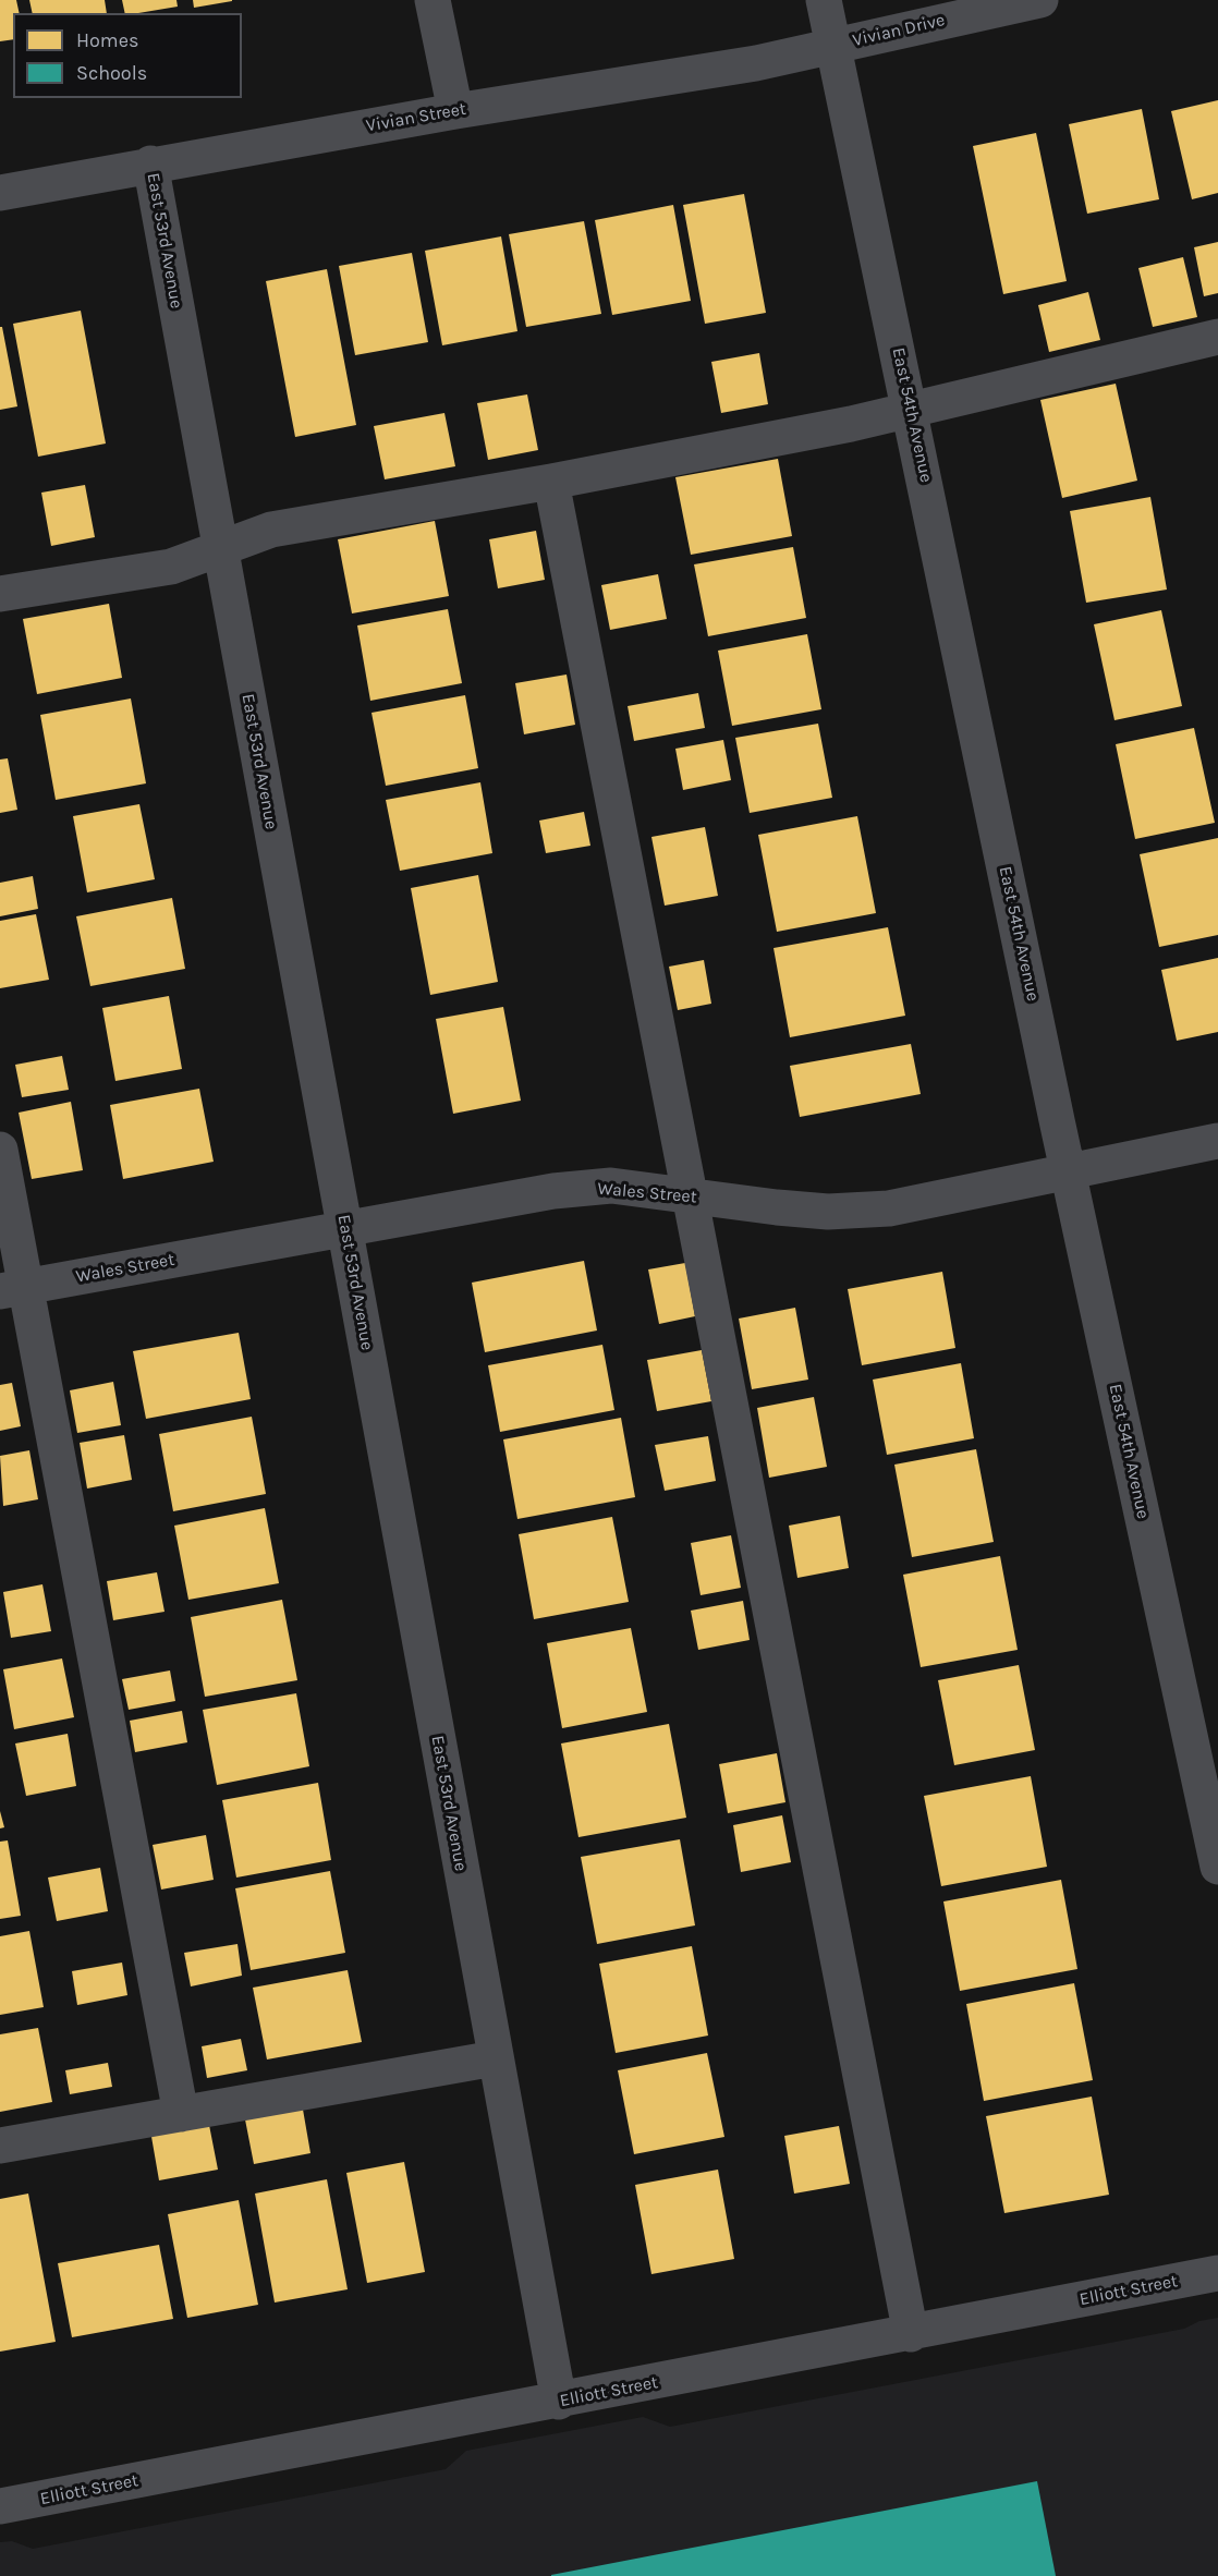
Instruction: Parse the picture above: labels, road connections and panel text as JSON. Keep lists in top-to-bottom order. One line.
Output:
{"streets":{"street":["Vivian Drive","Vivian Street","East 53rd Avenue","East 54th Avenue","Wales Street","Elliott Street"]},"crossings":[["Vivian Drive","Vivian Street"],["Vivian Drive","East 54th Avenue"],["Vivian Street","East 53rd Avenue"],["Vivian Street","East 54th Avenue"],["East 53rd Avenue","Wales Street"],["East 53rd Avenue","Elliott Street"],["East 54th Avenue","Wales Street"]],"legend":["Homes","Schools"]}
